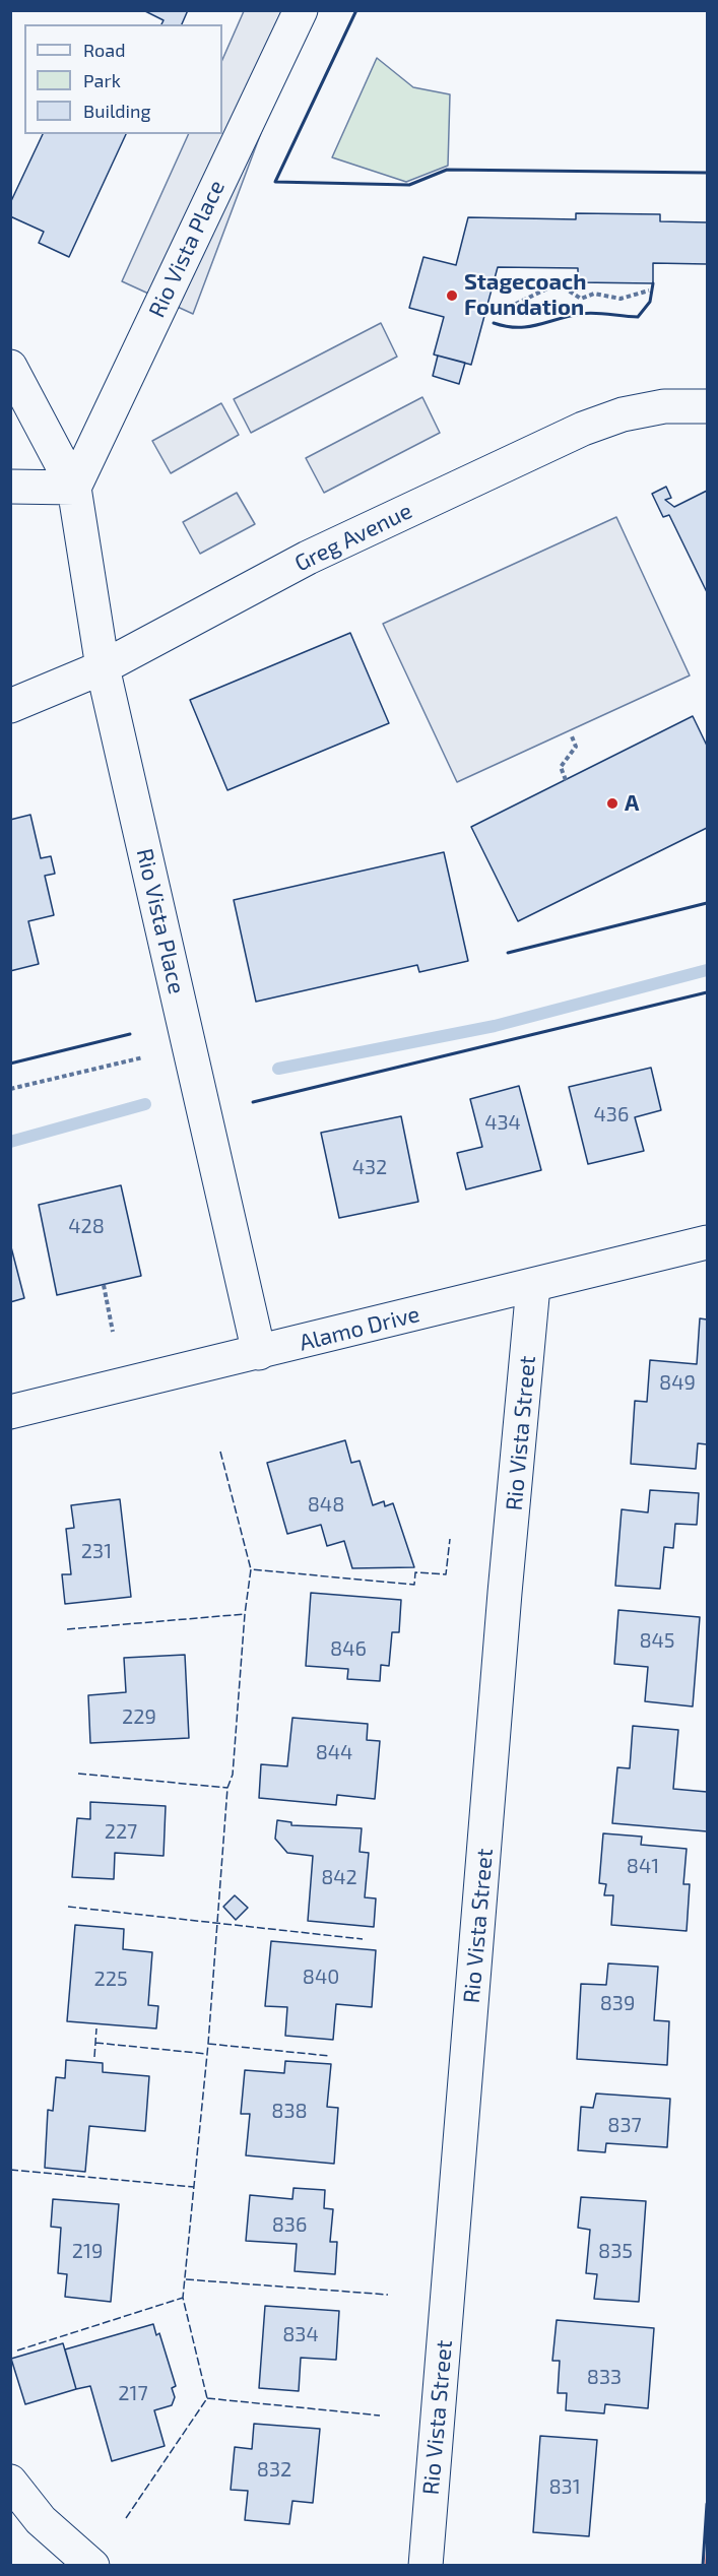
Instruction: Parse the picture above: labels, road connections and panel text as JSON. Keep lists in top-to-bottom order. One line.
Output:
{"streets":{"street":["Rio Vista Place","Greg Avenue","Alamo Drive","Rio Vista Street"]},"crossings":[["Rio Vista Place","Greg Avenue"],["Rio Vista Place","Alamo Drive"],["Alamo Drive","Rio Vista Street"]],"places":["Stagecoach Foundation","A"],"house_numbers":["436","434","432","428","849","848","231","845","846","229","844","227","841","842","840","225","839","838","837","836","219","835","834","833","217","832","831"],"legend":["Road","Park","Building"]}
